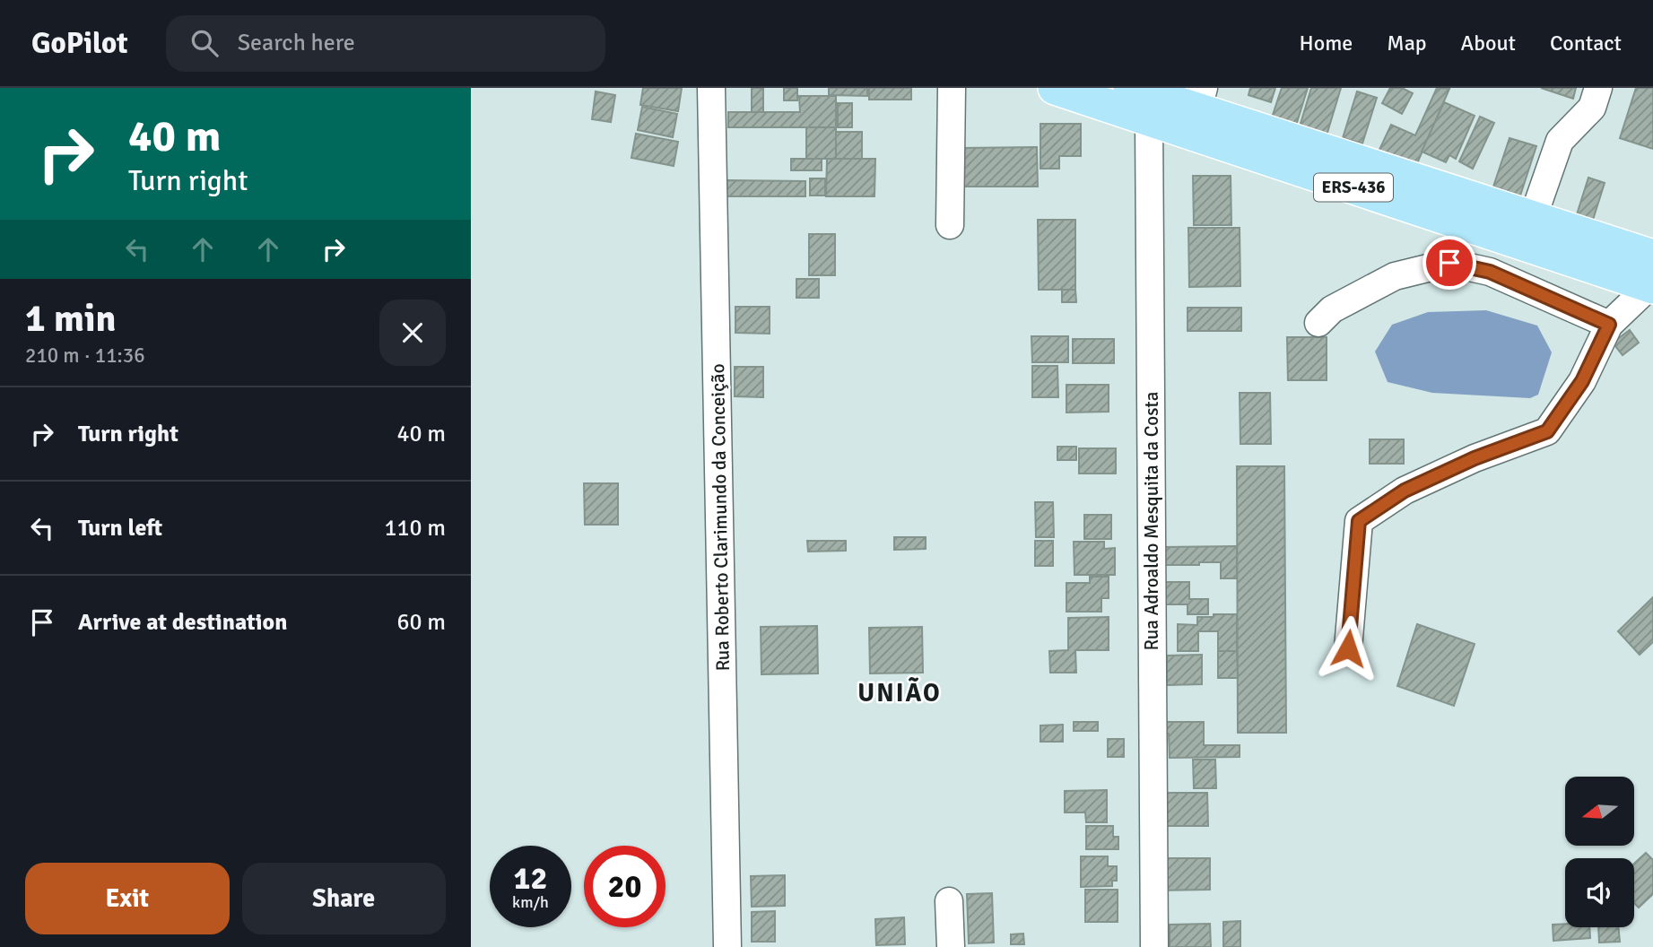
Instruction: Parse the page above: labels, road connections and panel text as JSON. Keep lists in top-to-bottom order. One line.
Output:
{"streets":{"main road":["ERS-436"],"street":["Rua Roberto Clarimundo da Conceição","Rua Adroaldo Mesquita da Costa"]},"crossings":[["ERS-436","Rua Adroaldo Mesquita da Costa"]],"districts":["UNIÃO"],"north":"left","page":{"header":"GoPilot","search":"Search here","nav":["Home","Map","About","Contact"],"turn":["40 m","Turn right"],"heading":["1 min","210 m · 11:36"],"list":[{"name":"Turn right","value":"40 m"},{"name":"Turn left","value":"110 m"},{"name":"Arrive at destination","value":"60 m"}],"speed":"12 km/h","limit":"20","buttons":["Exit","Share"]}}
